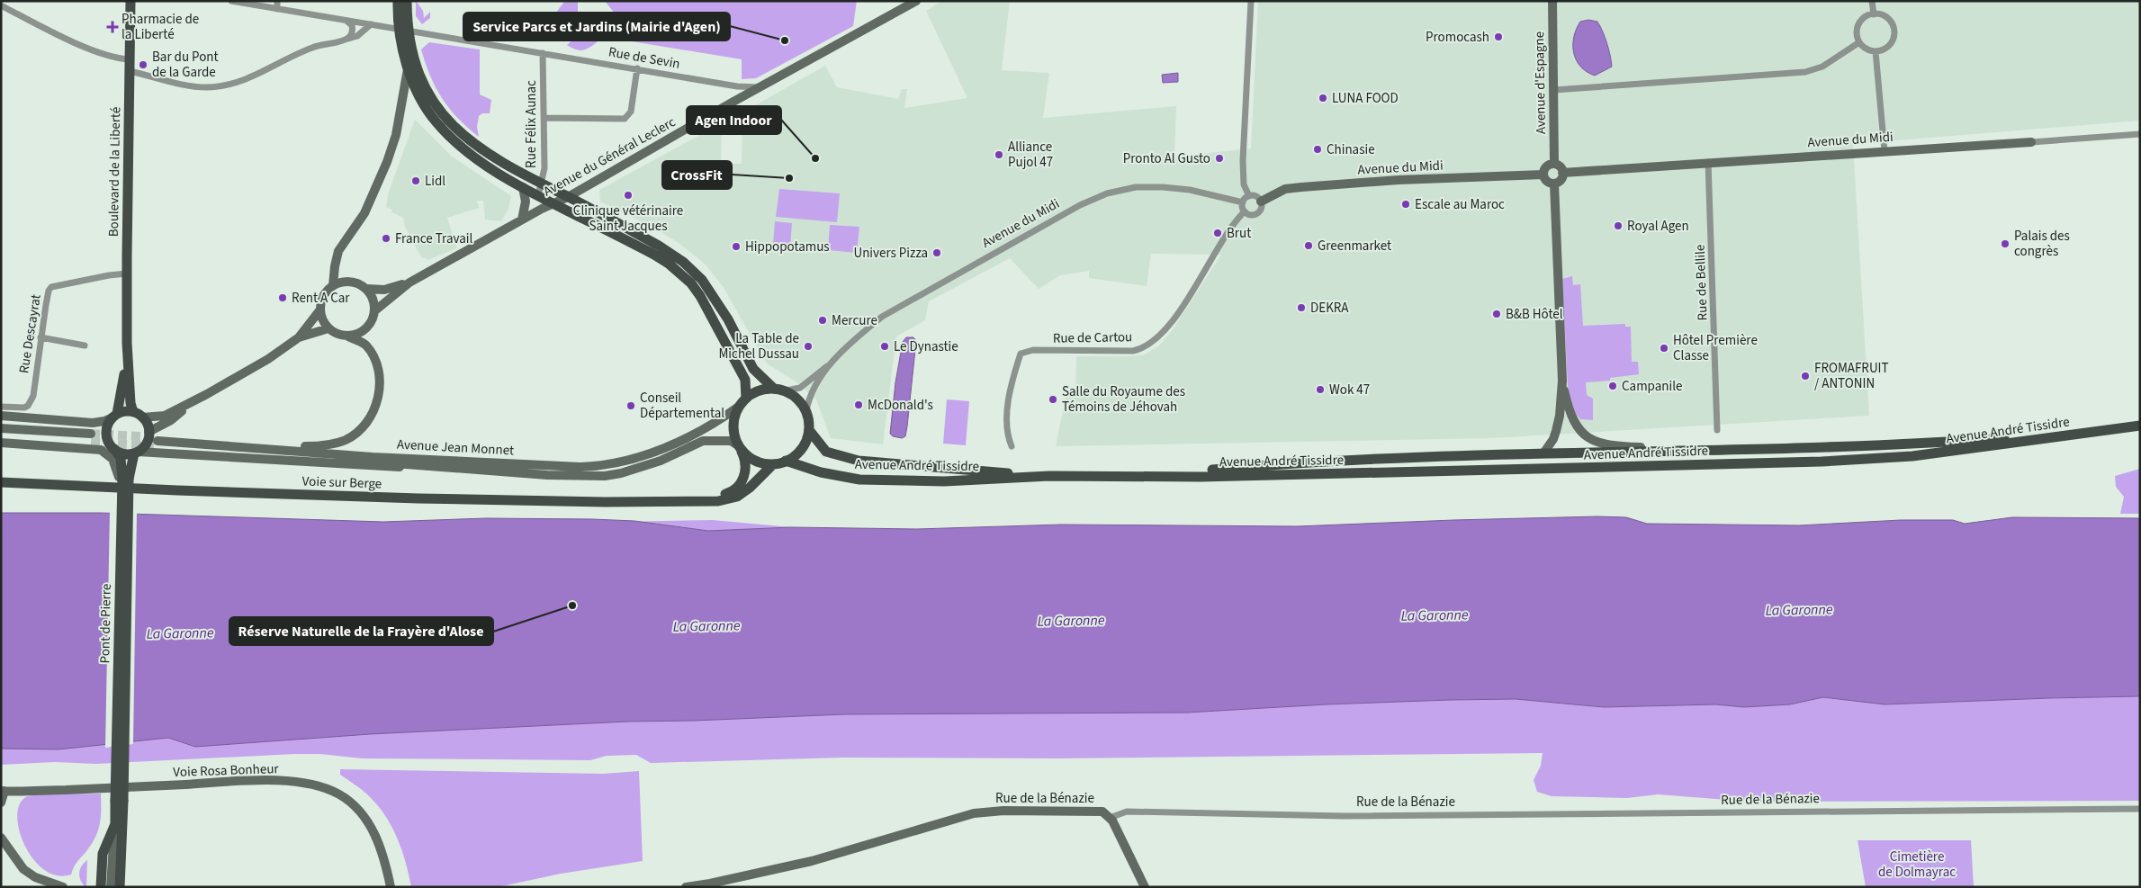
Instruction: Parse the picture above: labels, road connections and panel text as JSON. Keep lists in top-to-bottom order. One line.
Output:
{"streets":{"main road":["Boulevard de la Liberté","Avenue André Tissidre","Voie sur Berge","Pont de Pierre"],"street":["Rue de Sevin","Avenue d'Espagne","Rue Félix Aunac","Avenue du Midi","Avenue du Général Leclerc","Rue de Bellile","Rue Descayrat","Rue de Cartou","Avenue Jean Monnet","Voie Rosa Bonheur","Rue de la Bénazie"]},"crossings":[["Rue de Sevin","Rue Félix Aunac"],["Rue de Sevin","Avenue du Général Leclerc"],["Avenue d'Espagne","Avenue du Midi"],["Avenue du Midi","Rue de Bellile"],["Avenue du Midi","Rue de Cartou"],["Avenue du Midi","Avenue André Tissidre"],["Avenue du Midi","Avenue Jean Monnet"],["Boulevard de la Liberté","Rue Descayrat"],["Boulevard de la Liberté","Avenue Jean Monnet"],["Boulevard de la Liberté","Pont de Pierre"],["Avenue André Tissidre","Avenue Jean Monnet"],["Avenue Jean Monnet","Pont de Pierre"]],"water":["La Garonne"],"parks":["Cimetière de Dolmayrac"],"places":{"health":["Pharmacie de la Liberté"],"other":["Promocash","Service Parcs et Jardins (Mairie d'Agen)","Bar du Pont de la Garde","LUNA FOOD","Chinasie","Alliance Pujol 47","Agen Indoor","Pronto Al Gusto","CrossFit","Lidl","Clinique vétérinaire Saint Jacques","Escale au Maroc","Royal Agen","Brut","France Travail","Palais des congrès","Greenmarket","Hippopotamus","Univers Pizza","Rent A Car","DEKRA","B&B Hôtel","Mercure","La Table de Michel Dussau","Le Dynastie","Hôtel Première Classe","FROMAFRUIT / ANTONIN","Campanile","Wok 47","Salle du Royaume des Témoins de Jéhovah","McDonald's","Conseil Départemental","Réserve Naturelle de la Frayère d'Alose"]}}
